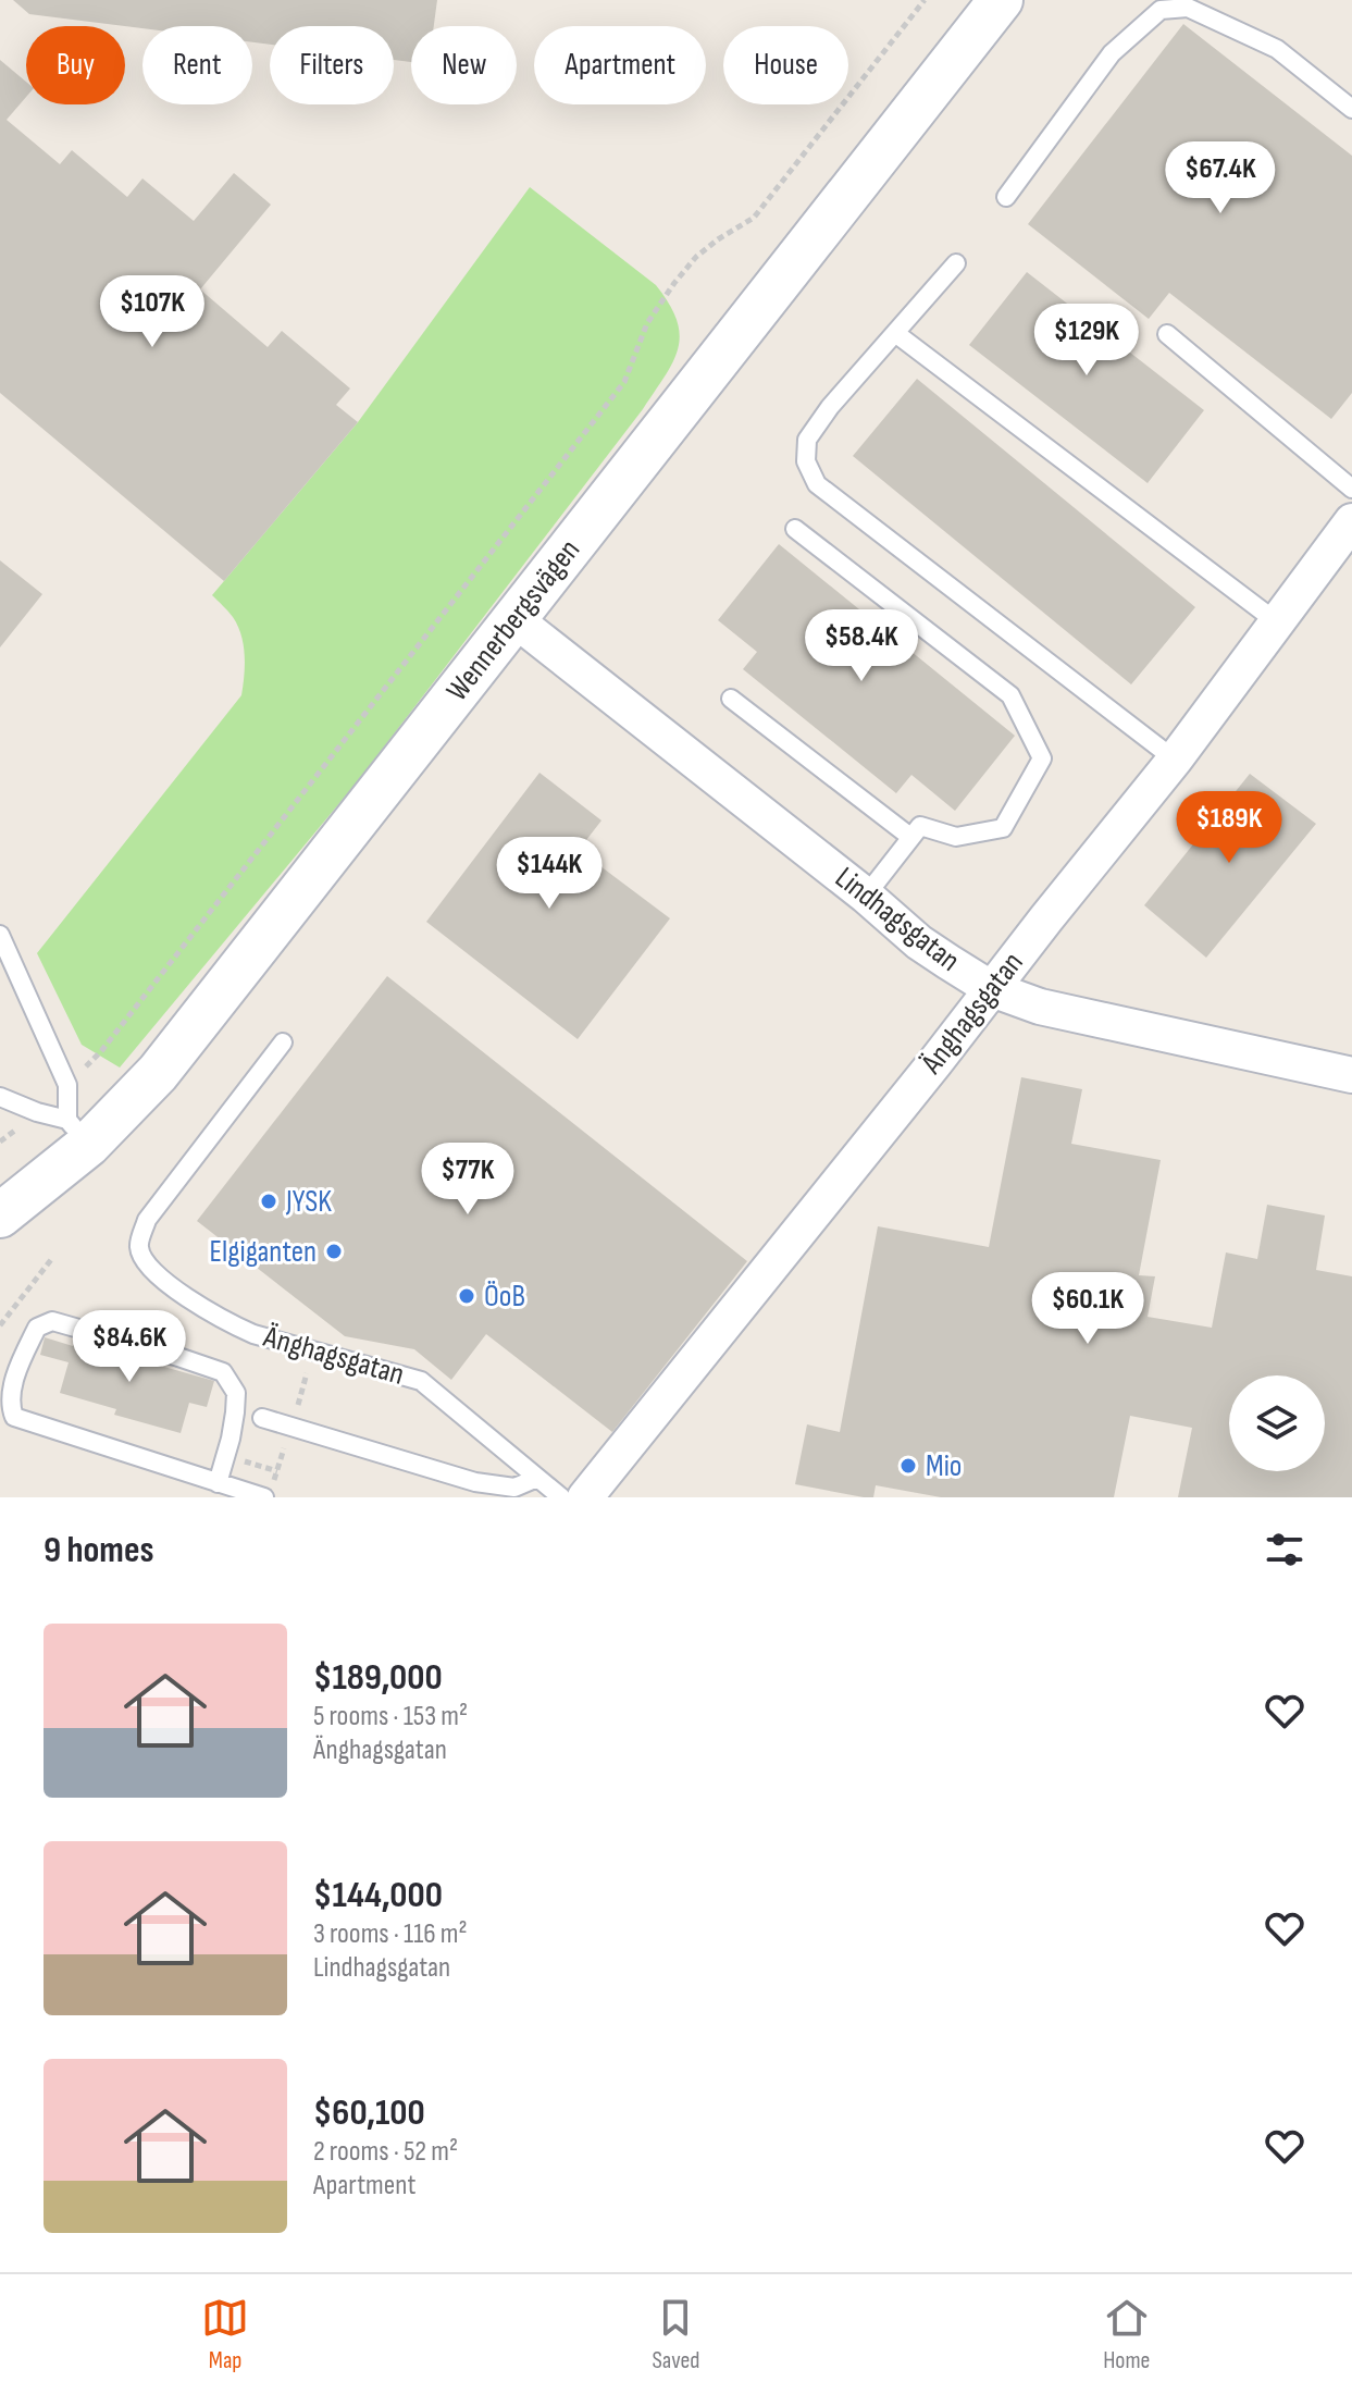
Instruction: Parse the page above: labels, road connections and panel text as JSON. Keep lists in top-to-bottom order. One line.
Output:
{"streets":{"street":["Wennerbergsvägen","Lindhagsgatan","Änghagsgatan"]},"crossings":[["Wennerbergsvägen","Lindhagsgatan"],["Lindhagsgatan","Änghagsgatan"]],"places":["JYSK","Elgiganten","ÖoB","Mio"],"page":{"chip":["Buy","Rent","Filters","New","Apartment","House"],"price":["$67.4K","$107K","$129K","$58.4K","$189K","$144K","$77K","$60.1K","$84.6K"],"heading":"9 homes","list":[{"name":"$189,000","note":"5 rooms · 153 m² · Änghagsgatan"},{"name":"$144,000","note":"3 rooms · 116 m² · Lindhagsgatan"},{"name":"$60,100","note":"2 rooms · 52 m² · Apartment"}],"tabs":["Map","Saved","Home"]}}
